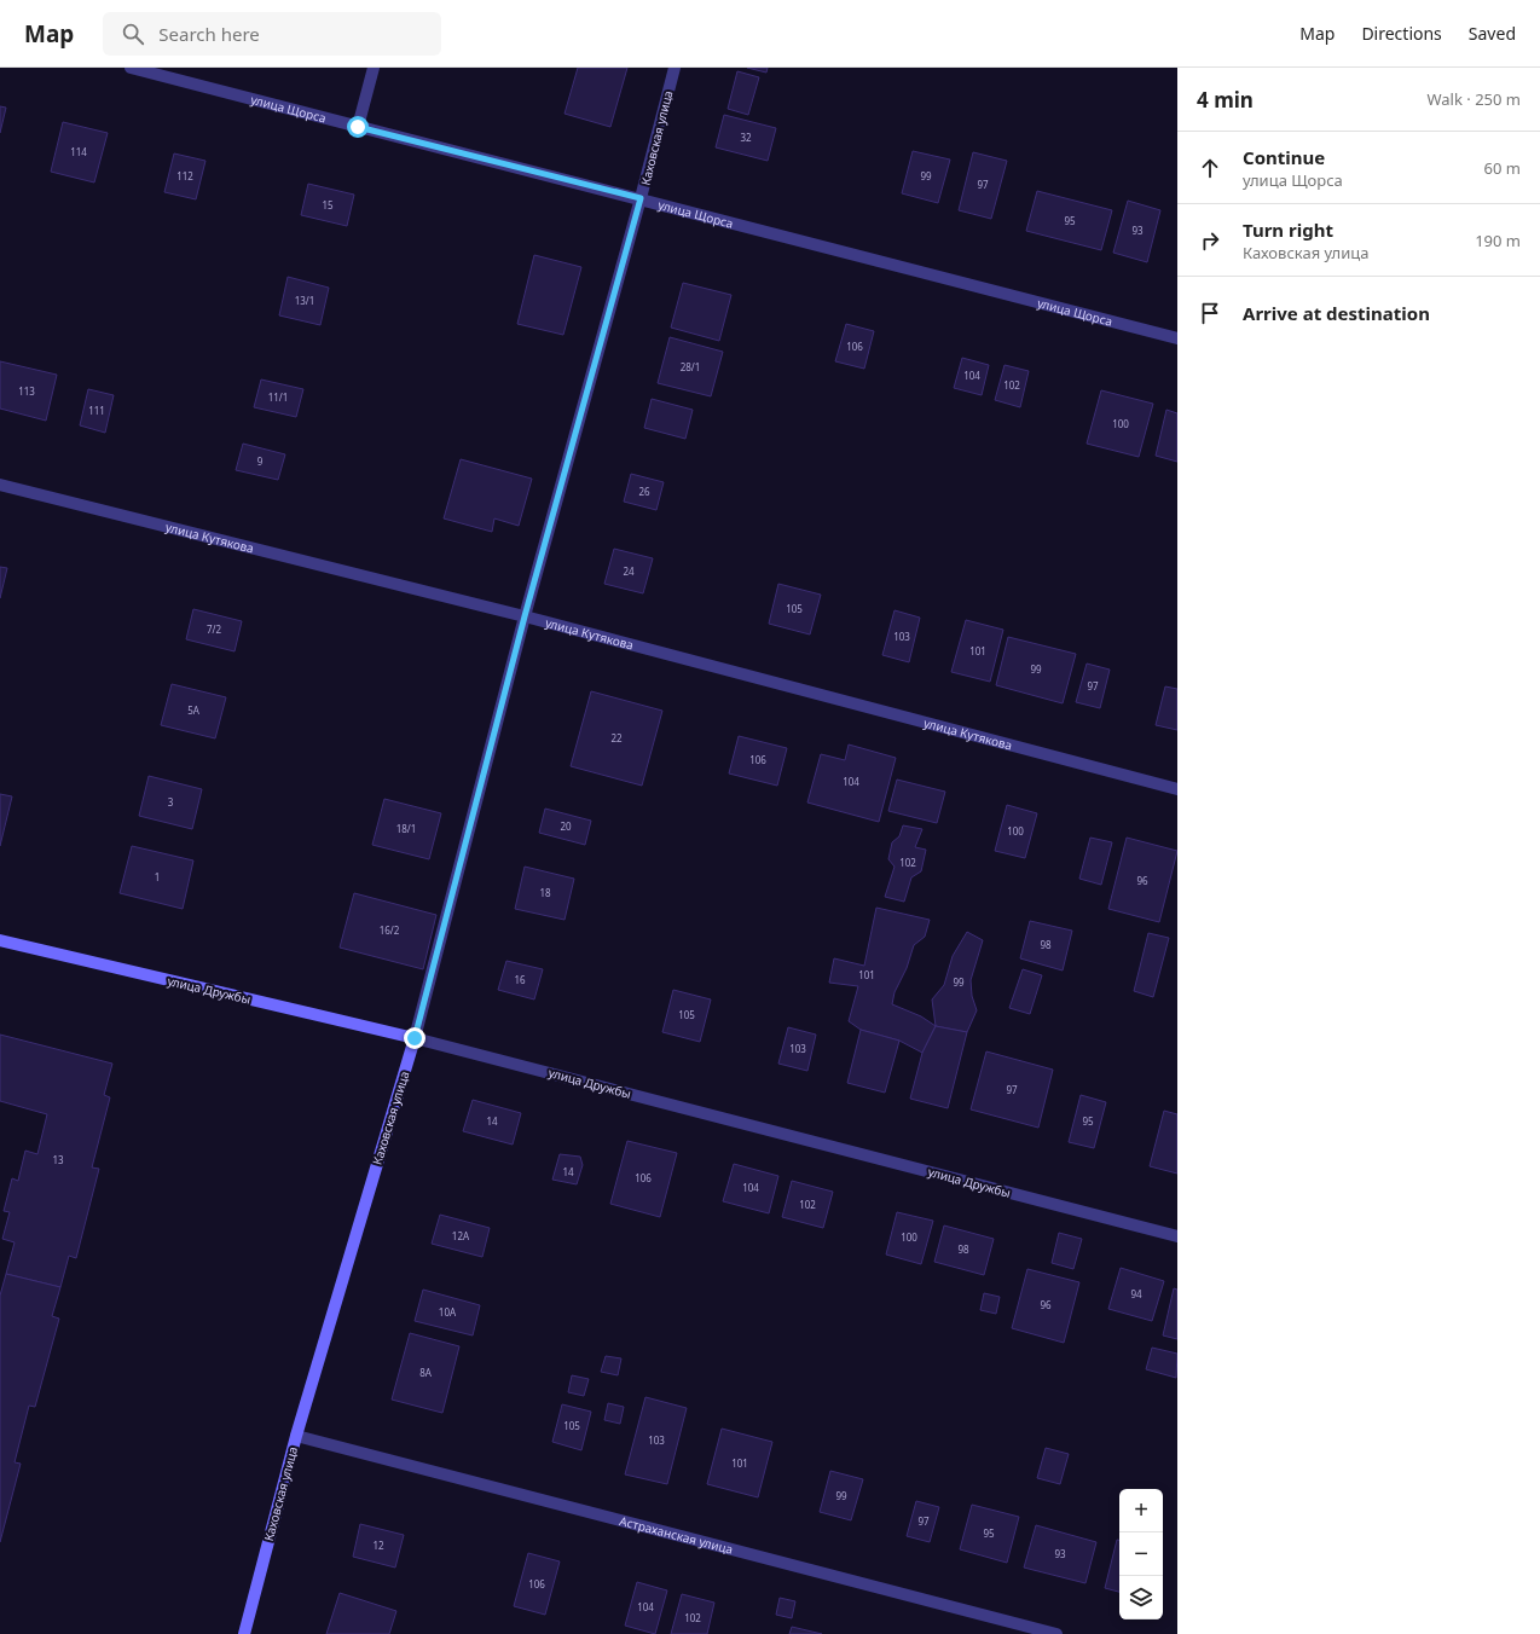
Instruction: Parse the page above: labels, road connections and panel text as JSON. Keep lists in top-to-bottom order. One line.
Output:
{"streets":{"street":["улица Щорса","Каховская улица","улица Кутякова","улица Дружбы","Астраханская улица"]},"crossings":[["улица Щорса","Каховская улица"],["Каховская улица","улица Кутякова"],["Каховская улица","улица Дружбы"],["Каховская улица","Астраханская улица"]],"house_numbers":["32","114","112","99","97","15","95","93","13/1","106","28/1","104","102","113","11/1","111","100","9","26","24","105","7/2","103","101","99","97","5А","22","106","104","3","20","18/1","100","102","1","96","18","16/2","98","101","16","99","105","103","97","14","95","13","14","106","104","102","12А","100","98","94","96","10А","8А","105","103","101","99","97","95","12","93","106","104","102"],"page":{"header":"Map","search":"Search here","nav":["Map","Directions","Saved"],"heading":["4 min","Walk · 250 m"],"list":[["Continue","улица Щорса","60 m"],["Turn right","Каховская улица","190 m"],"Arrive at destination"],"map_buttons":["+","−"]}}
